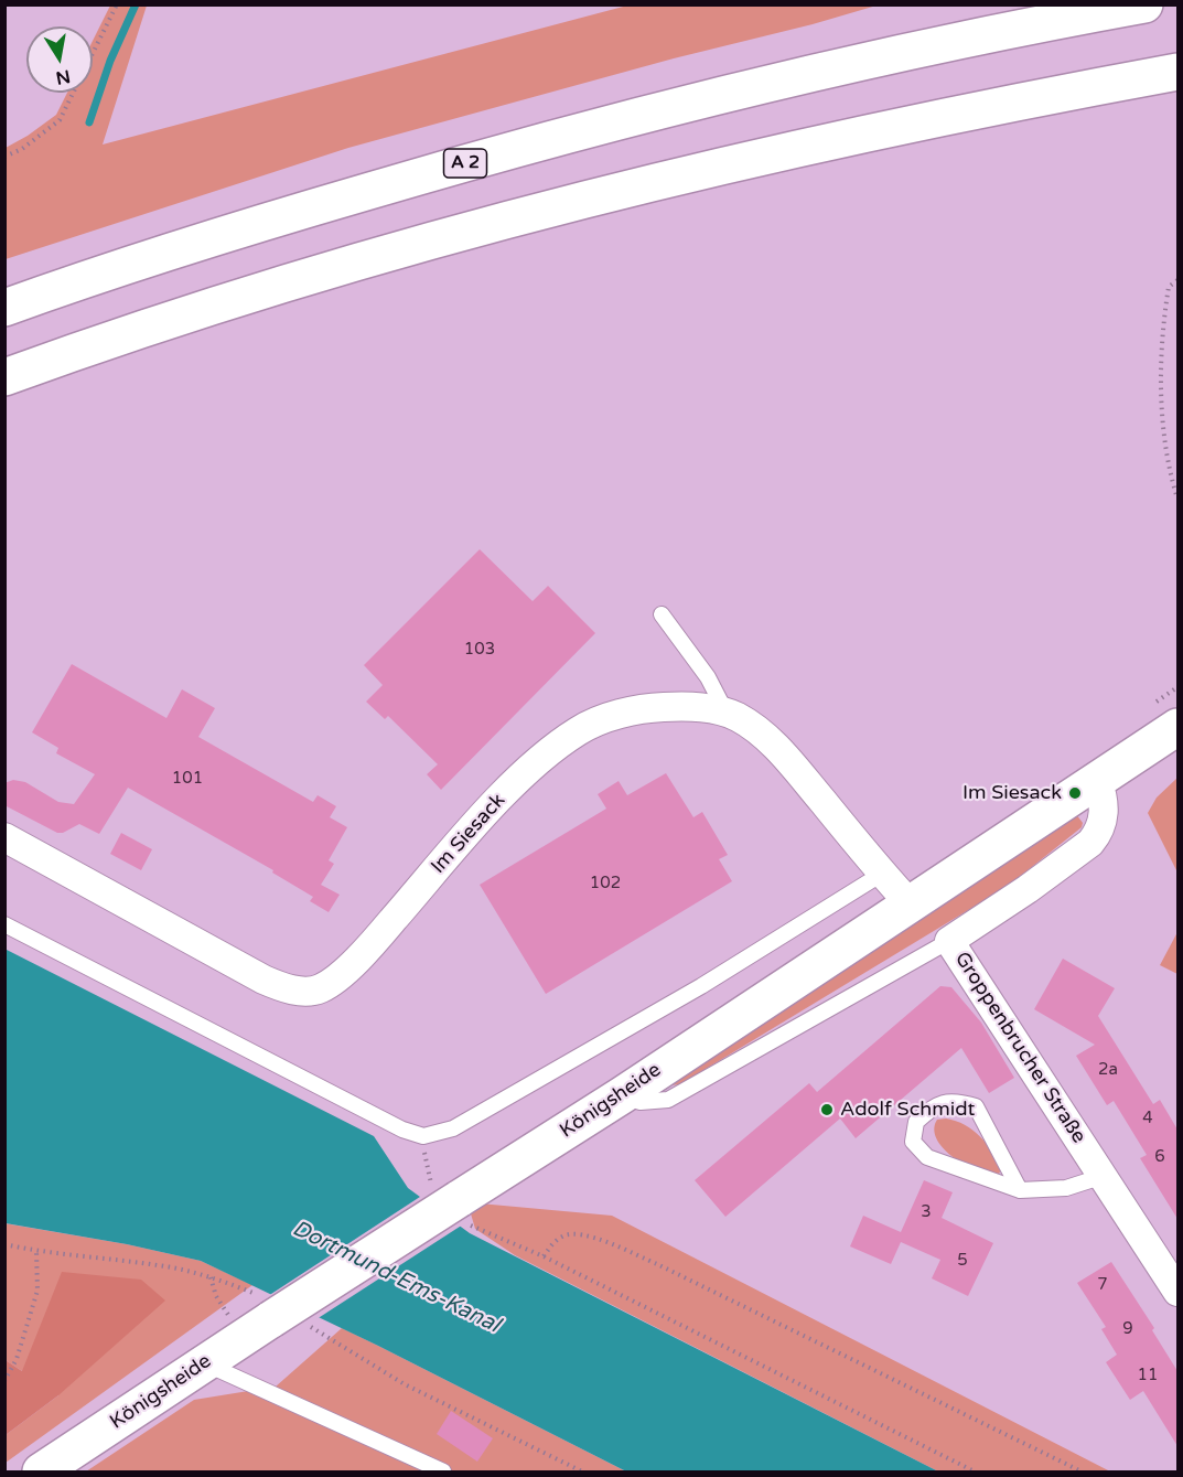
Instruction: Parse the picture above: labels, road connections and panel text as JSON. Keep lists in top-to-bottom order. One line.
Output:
{"streets":{"main road":["A 2","Königsheide"],"street":["Im Siesack","Groppenbrucher Straße"]},"crossings":[["Im Siesack","Königsheide"],["Groppenbrucher Straße","Königsheide"]],"water":["Dortmund-Ems-Kanal"],"places":["Im Siesack","Adolf Schmidt"],"house_numbers":["103","101","102","2a","4","6","3","5","7","9","11"],"north":"bottom"}
